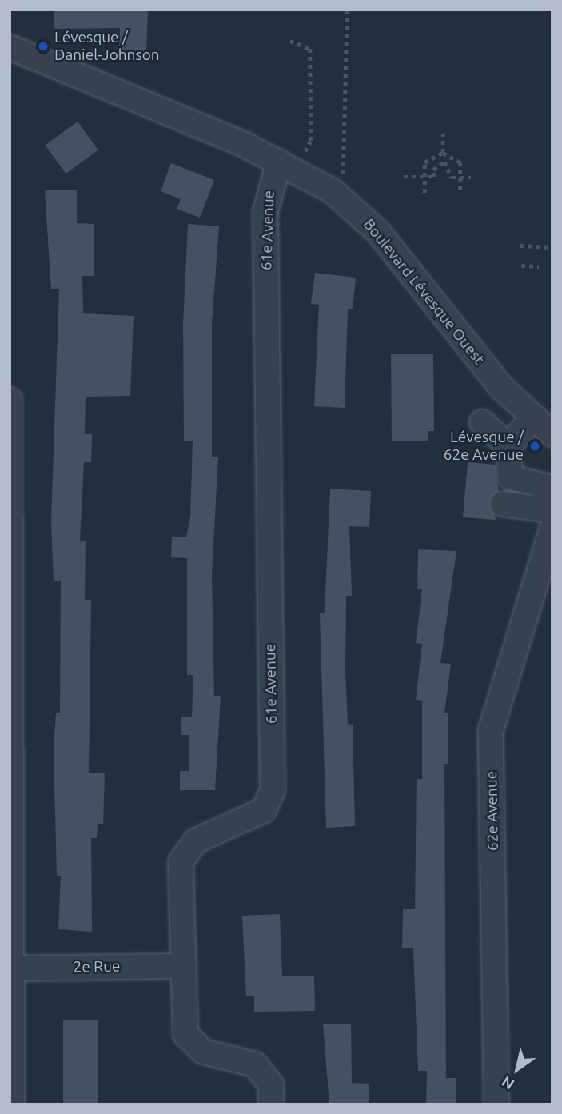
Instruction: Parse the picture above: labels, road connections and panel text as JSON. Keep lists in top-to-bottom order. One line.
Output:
{"streets":{"street":["61e Avenue","Boulevard Lévesque Ouest","62e Avenue","2e Rue"]},"crossings":[["61e Avenue","Boulevard Lévesque Ouest"],["61e Avenue","2e Rue"]],"places":["Lévesque / Daniel-Johnson","Lévesque / 62e Avenue"],"north":"bottom left"}
